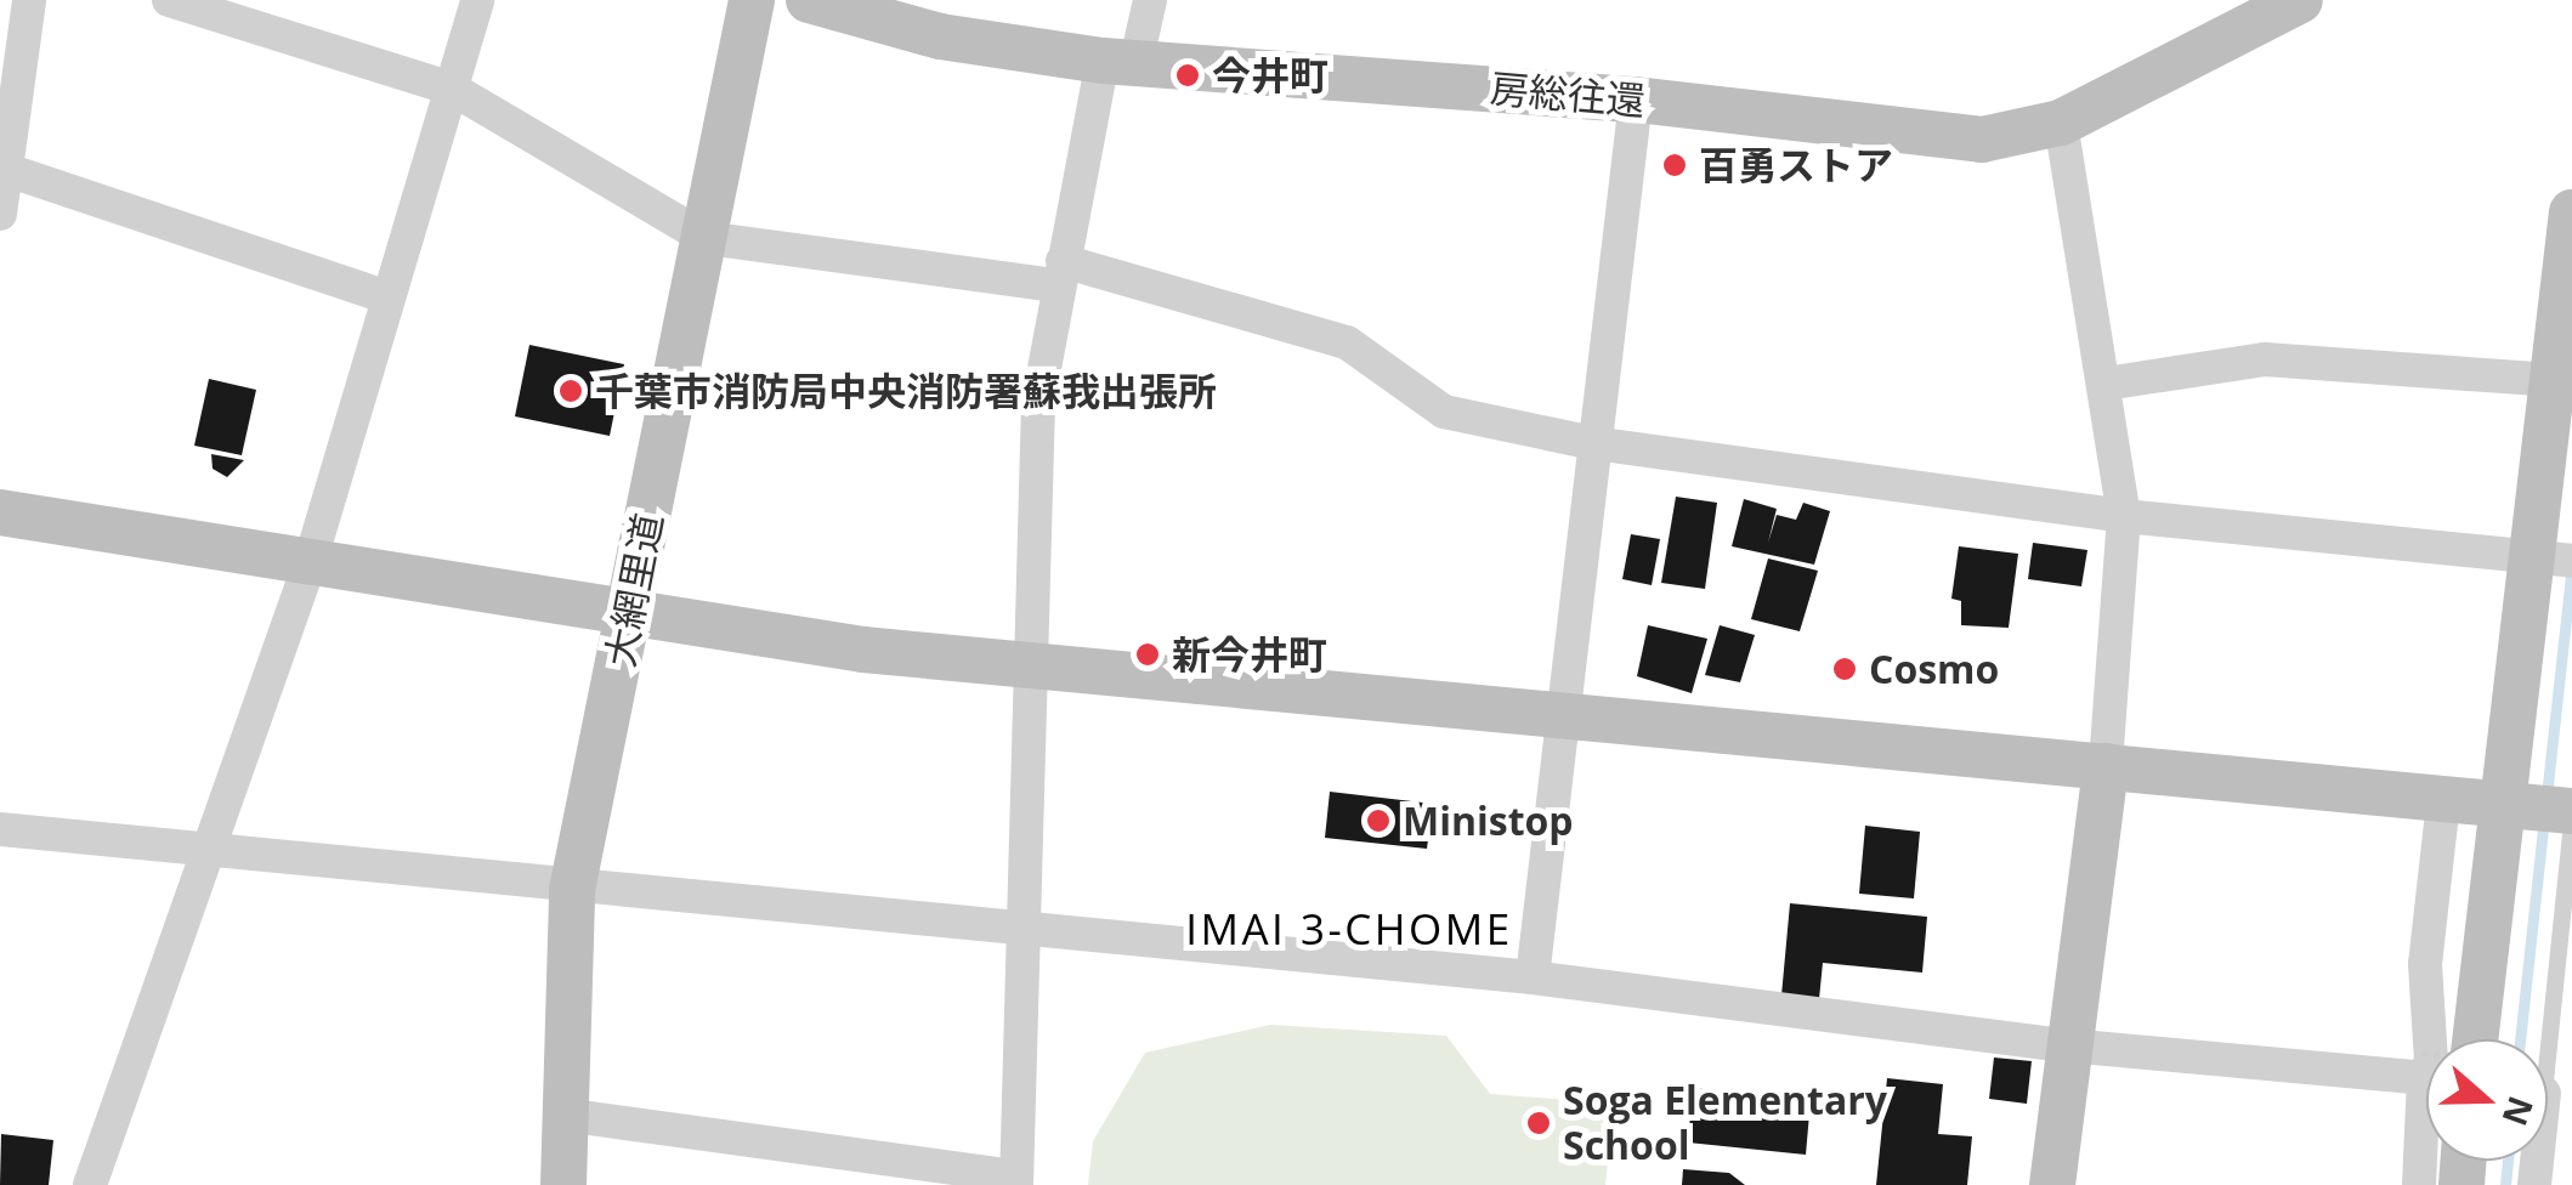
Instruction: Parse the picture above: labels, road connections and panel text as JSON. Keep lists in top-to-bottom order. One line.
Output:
{"streets":{"street":["房総往還","大網里道"]},"districts":["IMAI 3-CHOME"],"places":["今井町","百勇ストア","千葉市消防局中央消防署蘇我出張所","新今井町","Cosmo","Ministop","Soga Elementary School"],"north":"right"}
